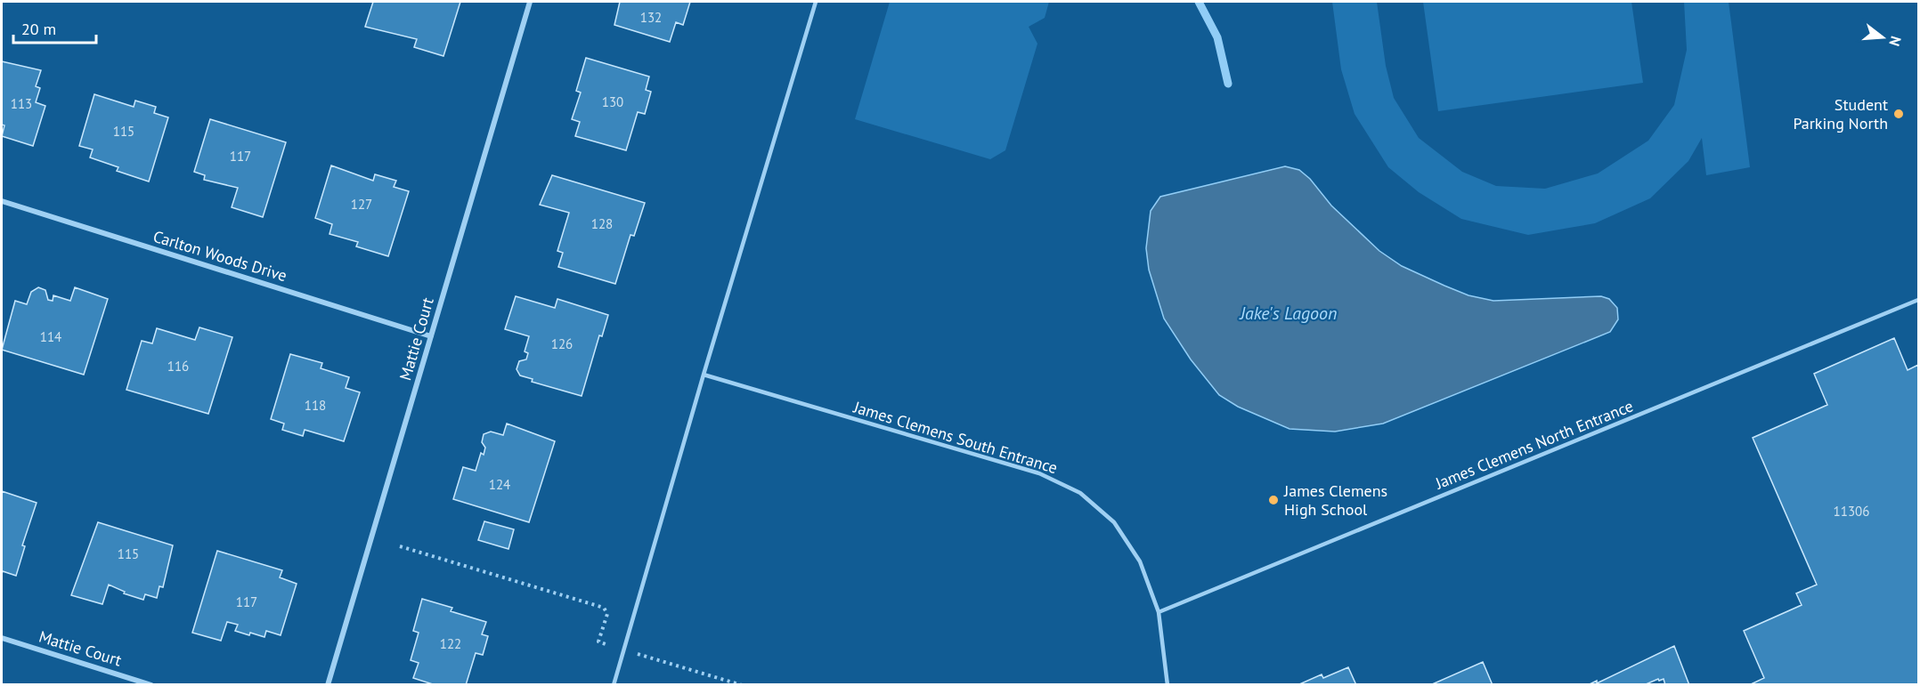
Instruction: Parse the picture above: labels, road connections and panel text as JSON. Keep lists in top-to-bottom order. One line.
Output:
{"streets":{"street":["Carlton Woods Drive","Mattie Court"],"lane":["James Clemens South Entrance","James Clemens North Entrance"]},"crossings":[["Carlton Woods Drive","Mattie Court"],["James Clemens South Entrance","James Clemens North Entrance"]],"water":["Jake's Lagoon"],"places":["Student Parking North","James Clemens High School"],"house_numbers":["132","130","113","115","117","127","128","114","126","116","118","124","11306","115","117","122"],"scale_bar":"20 m","north":"right"}
